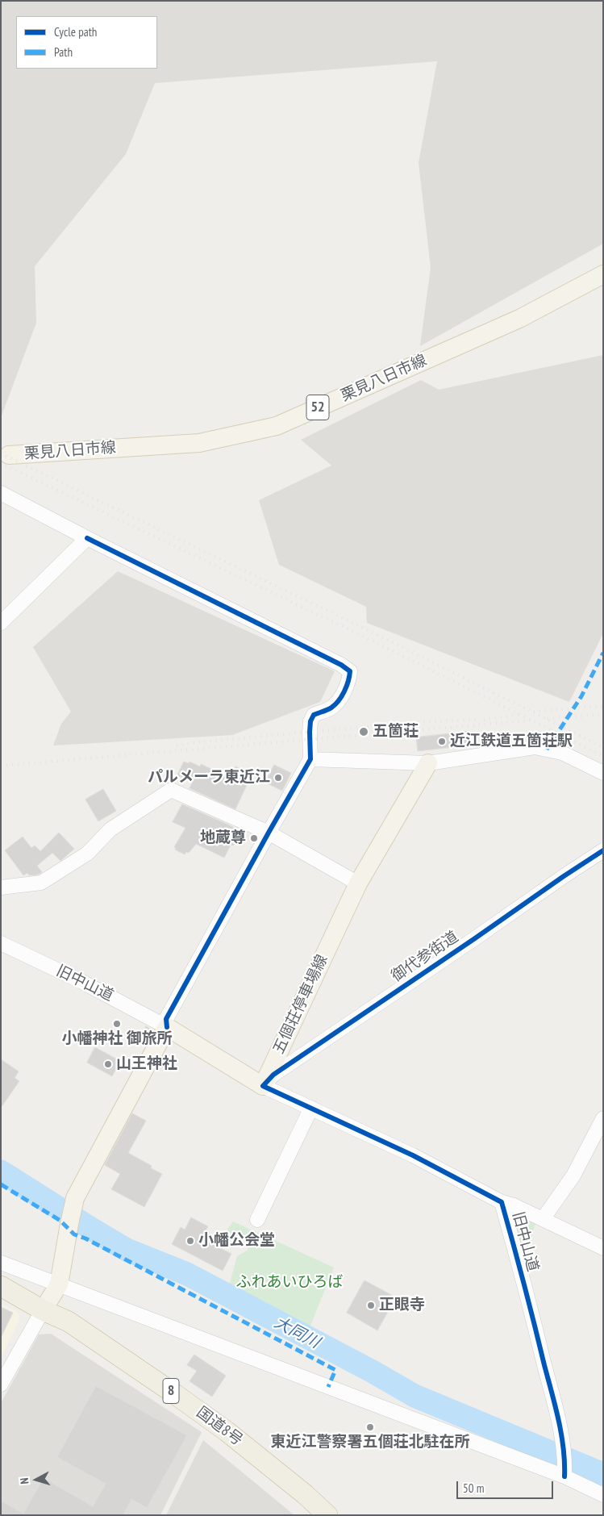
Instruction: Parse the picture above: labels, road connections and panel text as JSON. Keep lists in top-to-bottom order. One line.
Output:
{"streets":{"highway":["8","国道8号"],"main road":["栗見八日市線","52","五個荘停車場線"],"street":["御代参街道","旧中山道"]},"crossings":[["御代参街道","旧中山道"],["御代参街道","五個荘停車場線"],["旧中山道","五個荘停車場線"]],"water":["大同川"],"parks":["ふれあいひろば"],"places":["五箇荘","近江鉄道五箇荘駅","パルメーラ東近江","地蔵尊","小幡神社 御旅所","山王神社","小幡公会堂","正眼寺","東近江警察署五個荘北駐在所"],"legend":["Cycle path","Path"],"scale_bar":"50 m","north":"left"}
